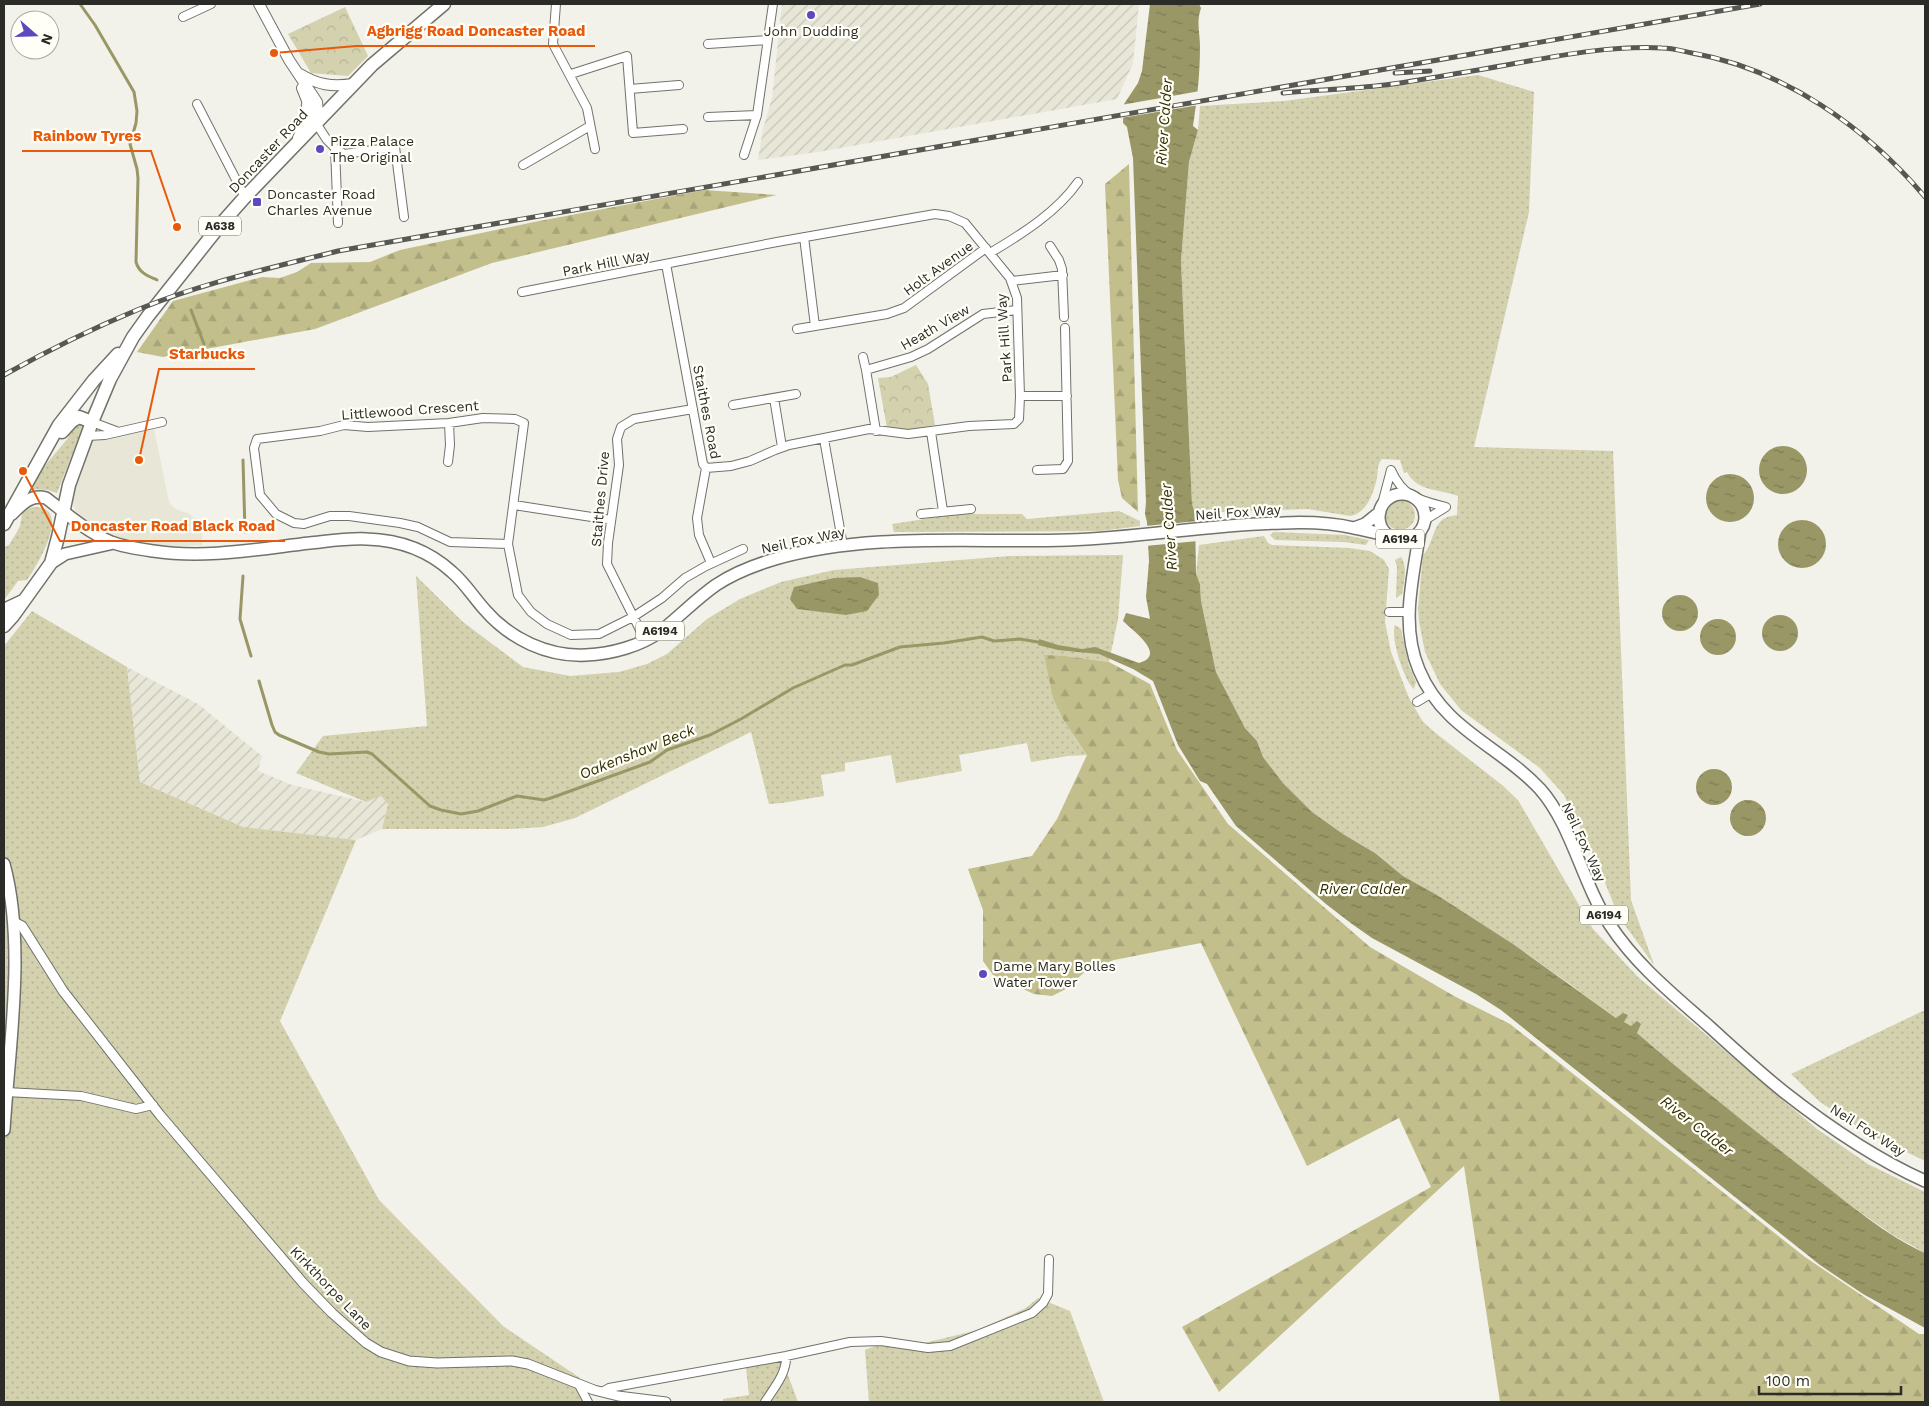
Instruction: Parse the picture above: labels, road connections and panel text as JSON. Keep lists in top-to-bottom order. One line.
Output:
{"streets":{"highway":["Doncaster Road","A638"],"main road":["Neil Fox Way","A6194"],"street":["Park Hill Way","Holt Avenue","Heath View","Littlewood Crescent","Staithes Road","Staithes Drive","Kirkthorpe Lane"]},"crossings":[["Doncaster Road","A638"],["Doncaster Road","Neil Fox Way"],["Park Hill Way","Holt Avenue"],["Park Hill Way","Heath View"],["Park Hill Way","Staithes Road"],["Littlewood Crescent","Staithes Road"],["Littlewood Crescent","Staithes Drive"],["Staithes Road","Staithes Drive"],["Staithes Drive","Neil Fox Way"],["Neil Fox Way","A6194"]],"water":["River Calder","Oakenshaw Beck"],"places":{"other":["John Dudding","Agbrigg Road Doncaster Road","Pizza Palace The Original","Rainbow Tyres","Starbucks","Doncaster Road Black Road","Dame Mary Bolles Water Tower"],"transit":["Doncaster Road Charles Avenue"]},"scale_bar":"100 m","north":"right"}
